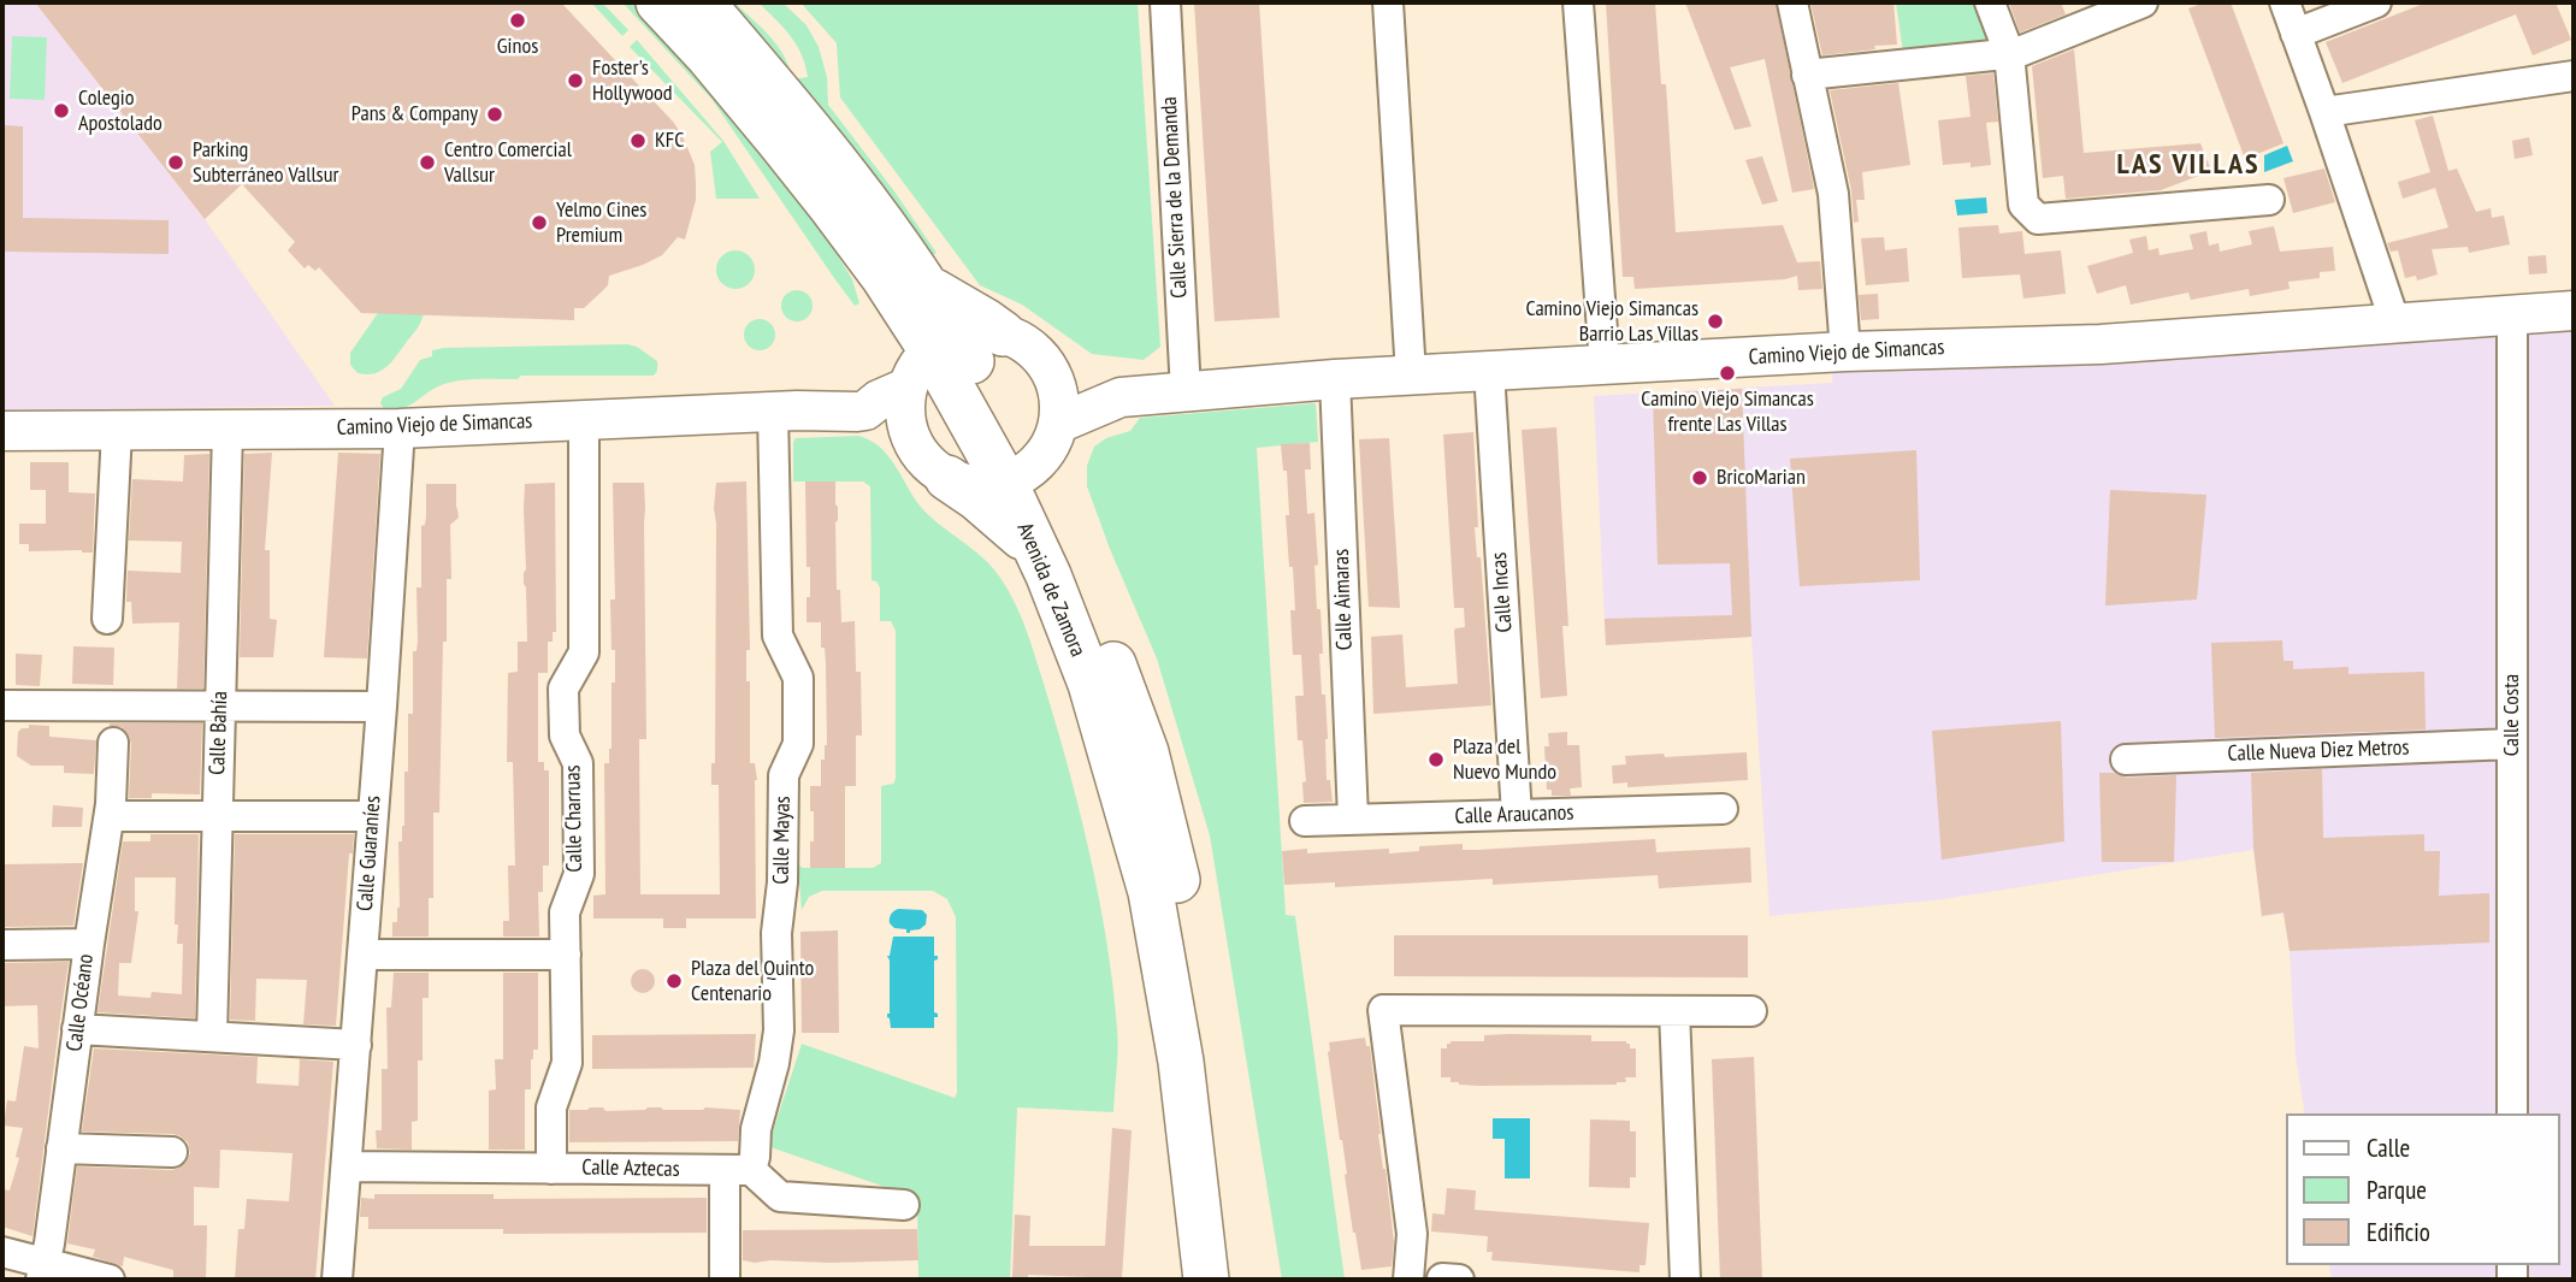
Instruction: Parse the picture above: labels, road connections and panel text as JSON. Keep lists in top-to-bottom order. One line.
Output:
{"streets":{"highway":["Avenida de Zamora"],"main road":["Camino Viejo de Simancas"],"street":["Calle Sierra de la Demanda","Calle Incas","Calle Aimaras","Calle Costa","Calle Bahía","Calle Nueva Diez Metros","Calle Araucanos","Calle Charruas","Calle Mayas","Calle Guaraníes","Calle Océano","Calle Aztecas"]},"crossings":[["Calle Sierra de la Demanda","Camino Viejo de Simancas"],["Camino Viejo de Simancas","Calle Incas"],["Camino Viejo de Simancas","Calle Aimaras"],["Camino Viejo de Simancas","Calle Costa"],["Camino Viejo de Simancas","Calle Bahía"],["Camino Viejo de Simancas","Calle Charruas"],["Camino Viejo de Simancas","Calle Mayas"],["Camino Viejo de Simancas","Calle Guaraníes"],["Calle Incas","Calle Araucanos"],["Calle Aimaras","Calle Araucanos"],["Calle Costa","Calle Nueva Diez Metros"],["Calle Charruas","Calle Aztecas"],["Calle Mayas","Calle Aztecas"],["Calle Guaraníes","Calle Aztecas"]],"districts":["LAS VILLAS"],"places":["Ginos","Foster's Hollywood","Colegio Apostolado","Pans & Company","KFC","Parking Subterráneo Vallsur","Centro Comercial Vallsur","Yelmo Cines Premium","Camino Viejo Simancas Barrio Las Villas","Camino Viejo Simancas frente Las Villas","BricoMarian","Plaza del Nuevo Mundo","Plaza del Quinto Centenario"],"legend":["Calle","Parque","Edificio"]}
